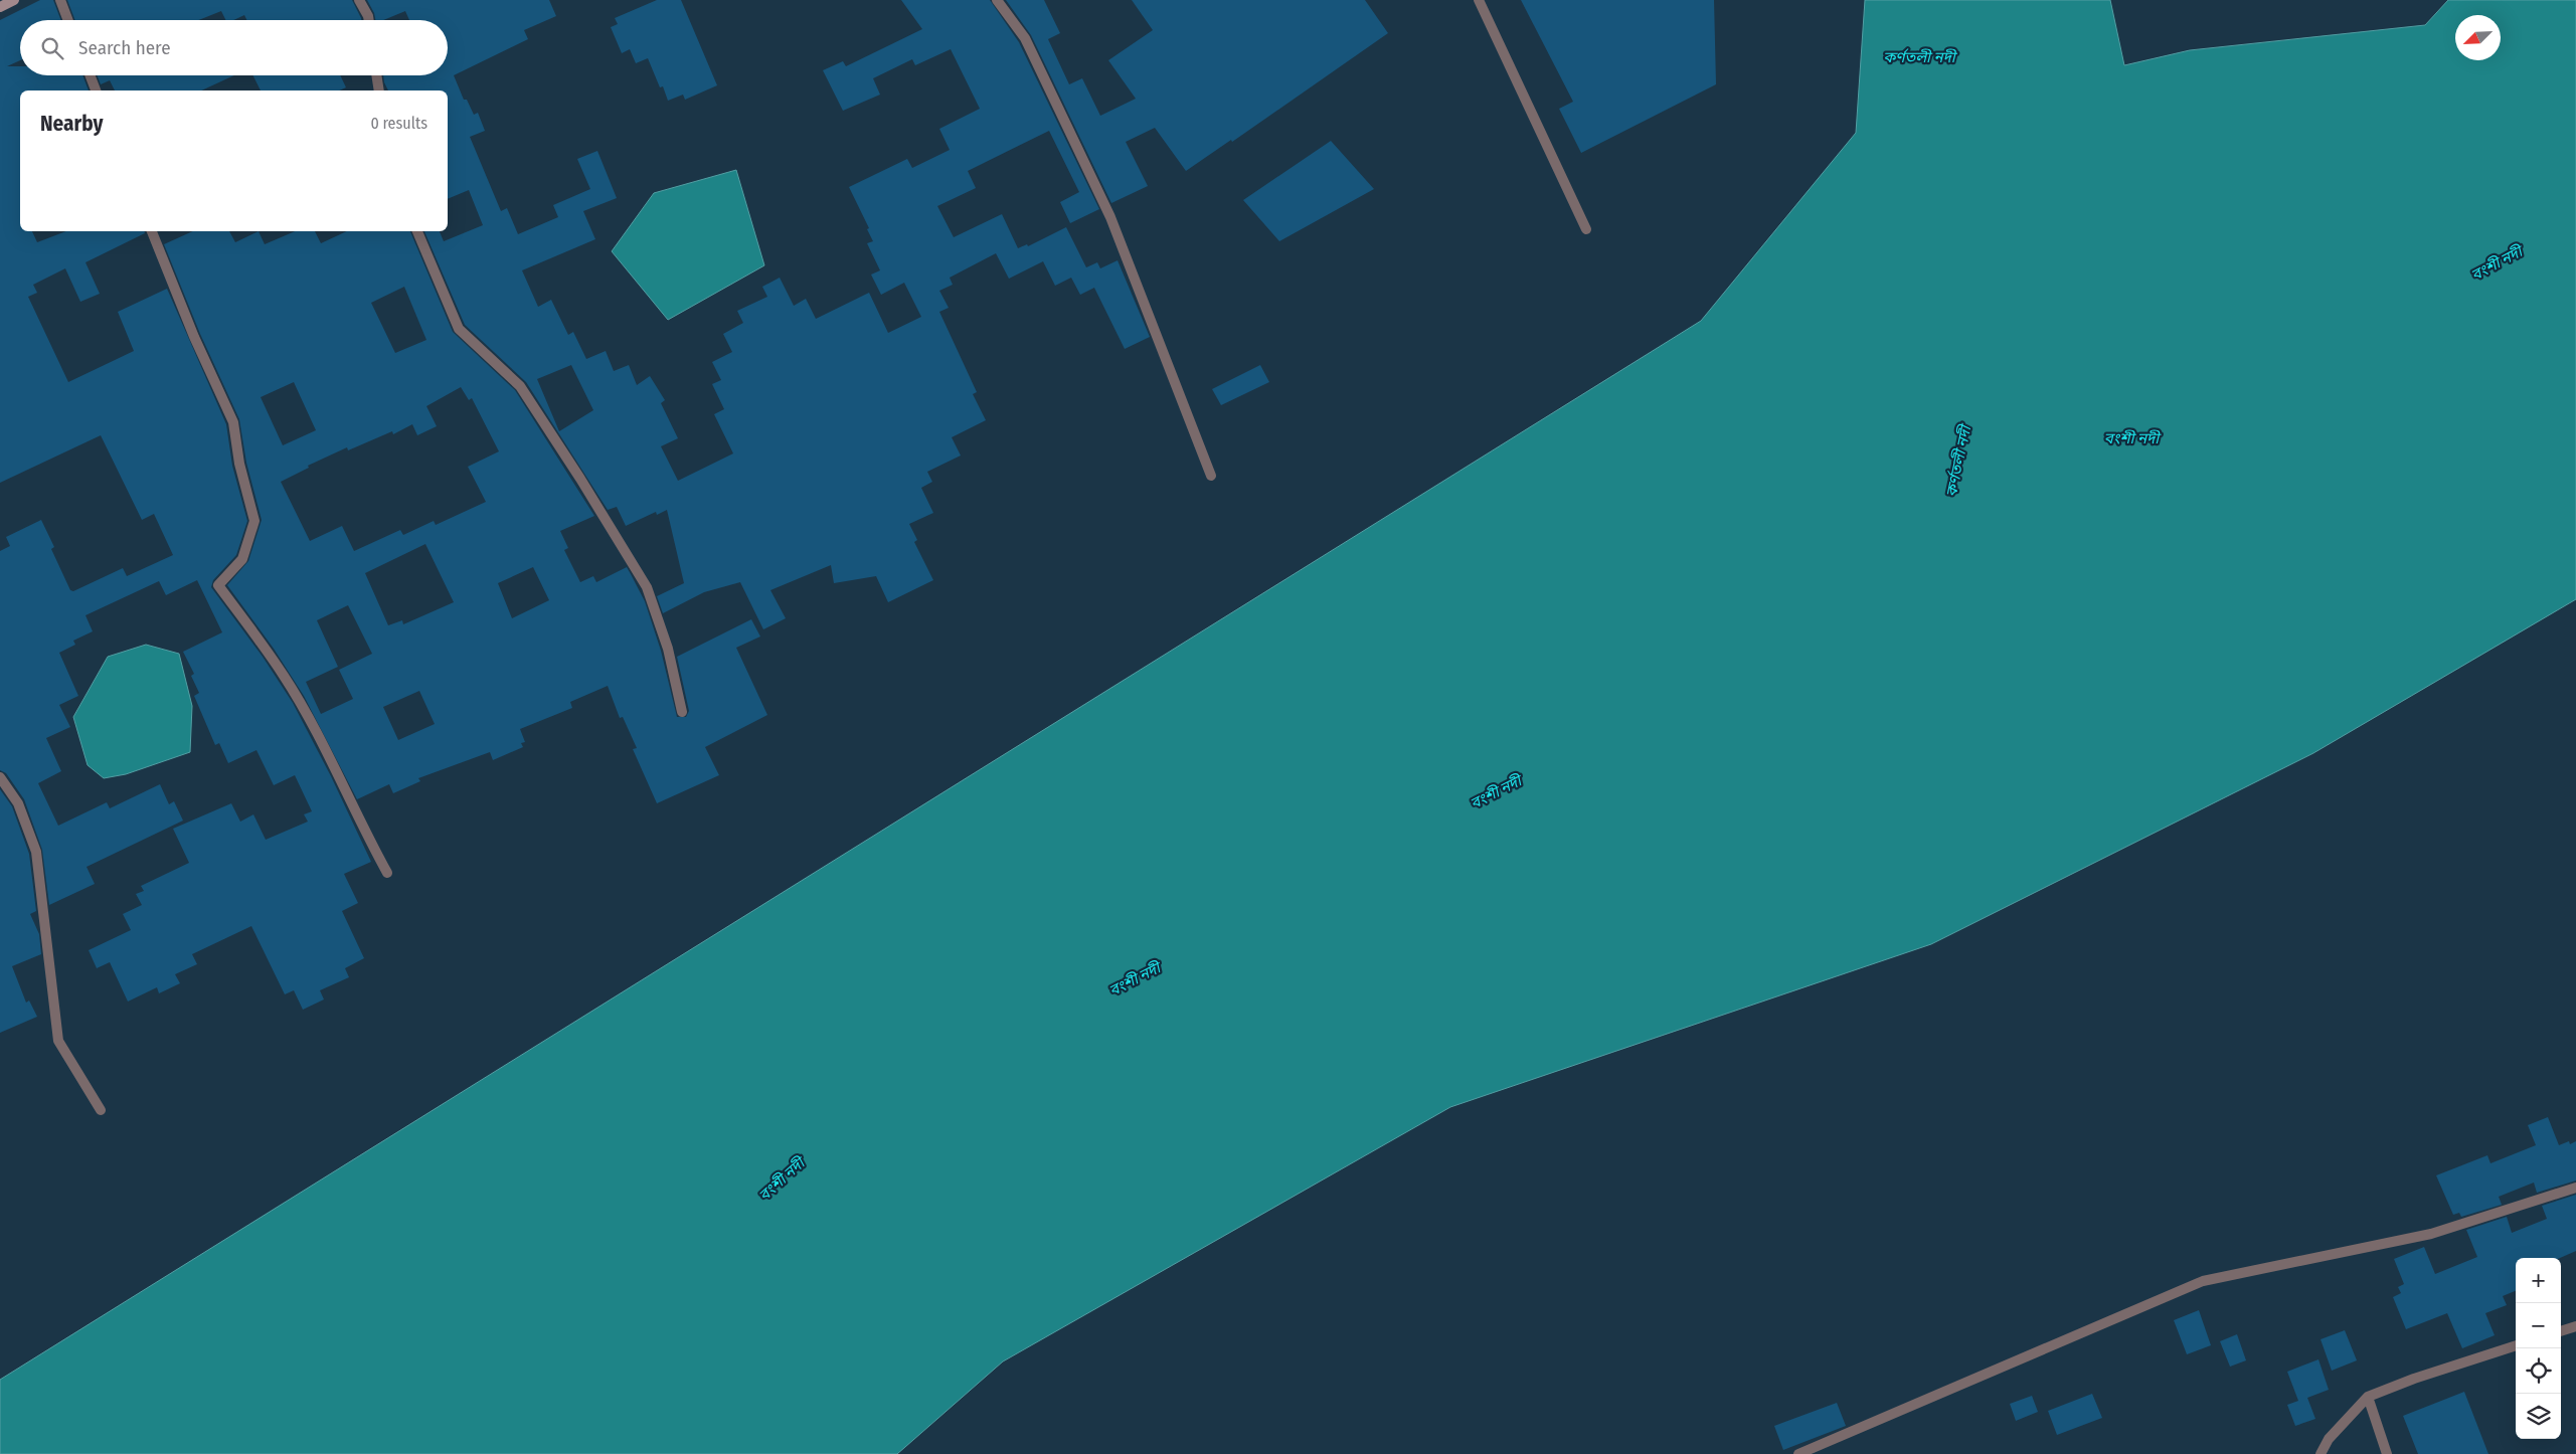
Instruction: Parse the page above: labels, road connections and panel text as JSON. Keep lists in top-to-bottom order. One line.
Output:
{"water":["কর্ণতলী নদী","বংশী নদী"],"north":"bottom left","page":{"search":"Search here","heading":["Nearby","0 results"],"map_buttons":["+","−"]}}
